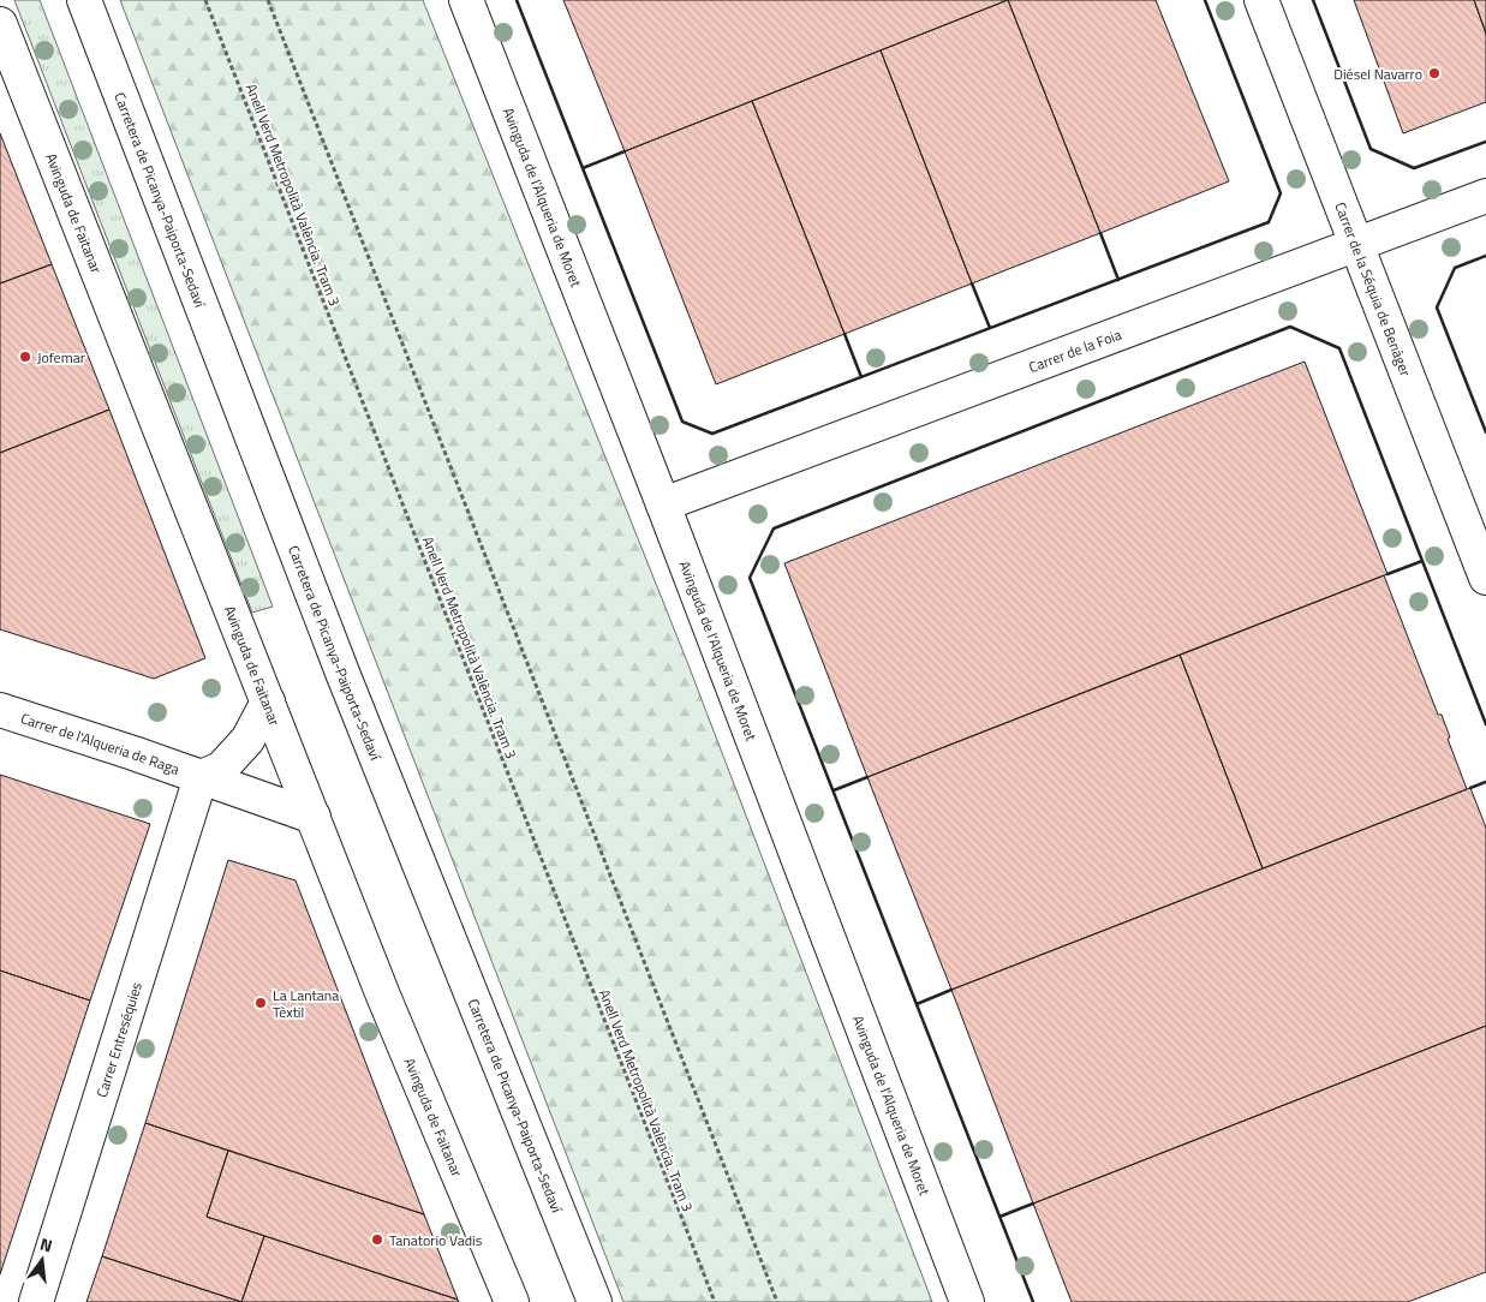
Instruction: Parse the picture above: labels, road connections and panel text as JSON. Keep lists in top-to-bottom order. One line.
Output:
{"streets":{"street":["Avinguda de l'Alqueria de Moret","Carretera de Picanya-Paiporta-Sedaví","Avinguda de Faitanar","Carrer de la Séquia de Benàger","Carrer de la Foia","Carrer de l'Alqueria de Raga","Carrer Entreséquies"],"path":["Anell Verd Metropolità València. Tram 3"]},"crossings":[["Avinguda de l'Alqueria de Moret","Carrer de la Foia"],["Avinguda de Faitanar","Carrer de l'Alqueria de Raga"],["Carrer de la Séquia de Benàger","Carrer de la Foia"],["Carrer de l'Alqueria de Raga","Carrer Entreséquies"]],"places":["Diésel Navarro","Jofemar","La Lantana Tèxtil","Tanatorio Vadis"],"north":"top"}
